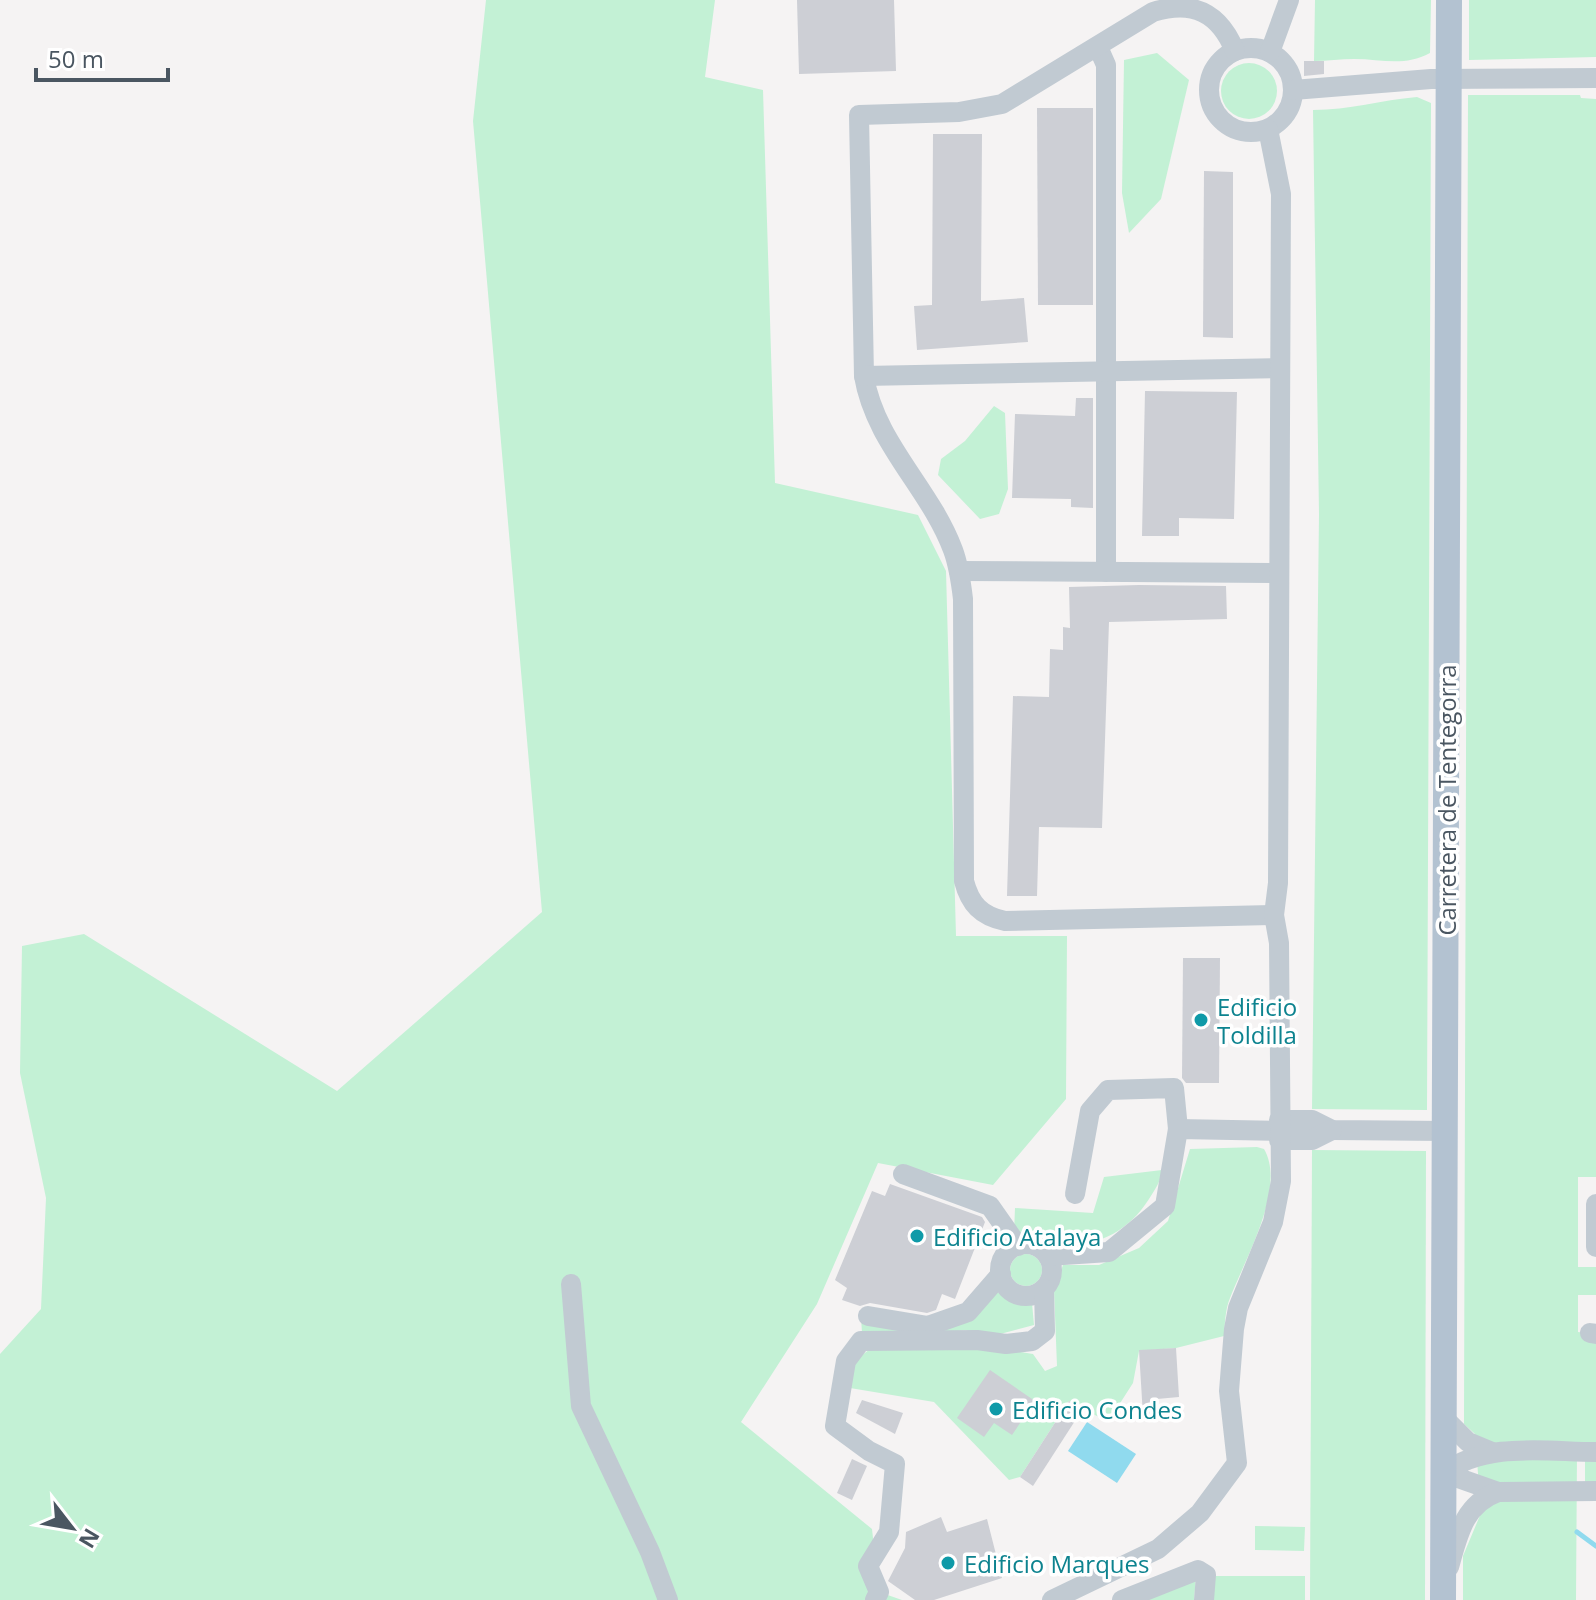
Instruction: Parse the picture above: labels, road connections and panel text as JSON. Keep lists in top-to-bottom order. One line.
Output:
{"streets":{"main road":["Carretera de Tentegorra"]},"places":["Edificio Toldilla","Edificio Atalaya","Edificio Condes","Edificio Marques"],"scale_bar":"50 m","north":"bottom right"}
